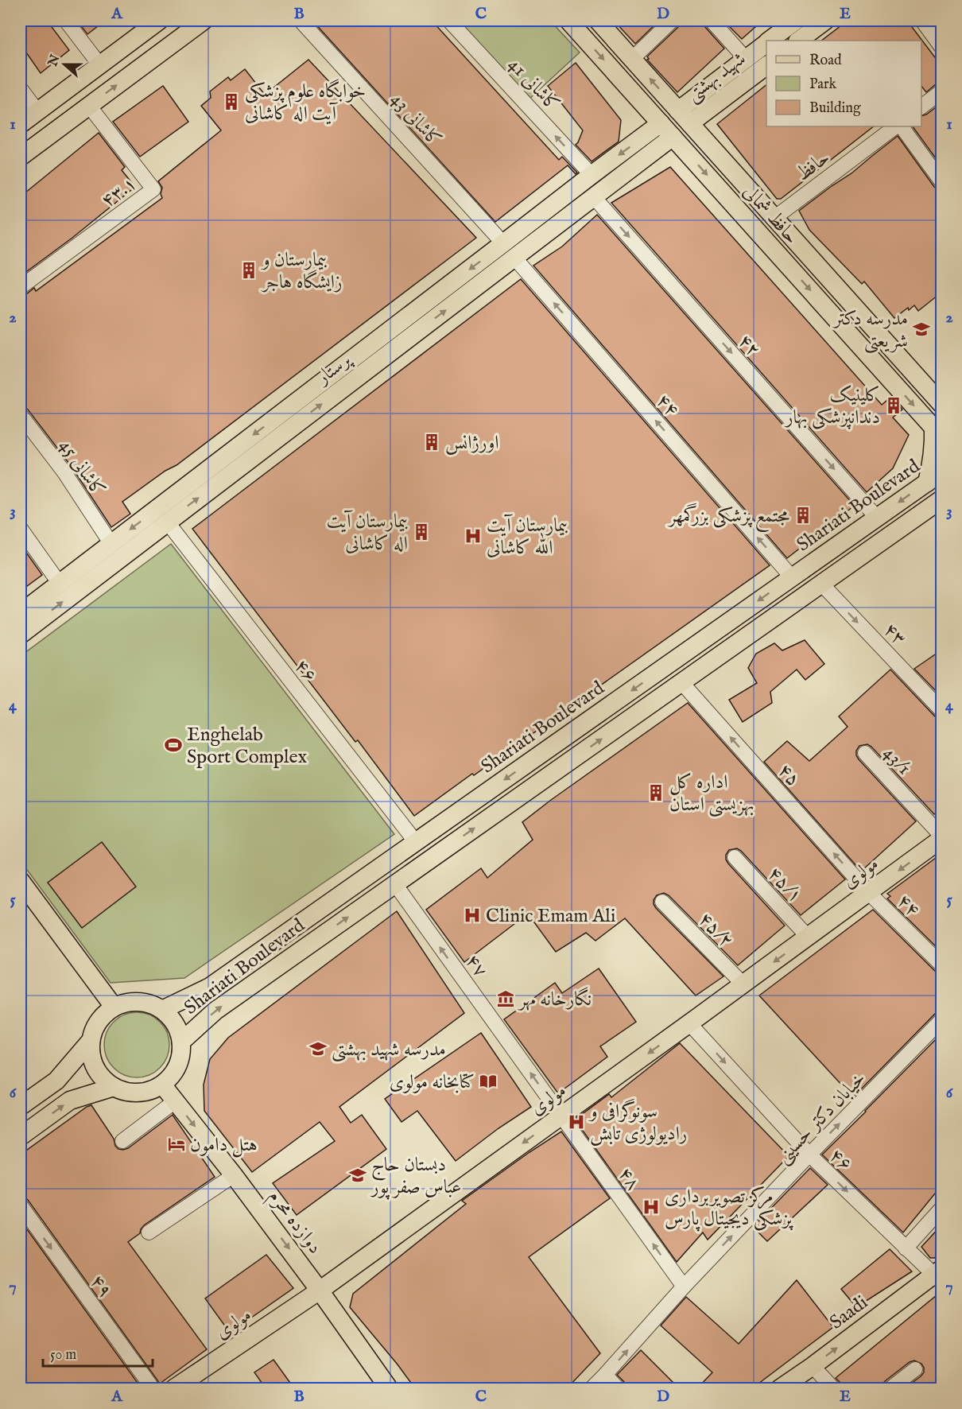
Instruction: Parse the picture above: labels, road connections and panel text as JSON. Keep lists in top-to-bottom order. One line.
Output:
{"streets":{"main road":["شهید بهشتی","حافظ شمالی","پرستار","Shariati Boulevard","مولوی","دوازده محرم","Saadi"],"street":["کاشانی 41","کاشانی 43","حافظ","۴۳.۱","۴۲","۴۴","کاشانی 45","۴۳","۴۶","43/1","۴۵","۴۵/۱","۴۵/۲","۴۷","خیابان دکتر حسینی","۴۸","۴۹"]},"crossings":[["شهید بهشتی","حافظ شمالی"],["کاشانی 41","پرستار"],["کاشانی 43","پرستار"],["کاشانی 43","۴۴"],["حافظ","حافظ شمالی"],["حافظ شمالی","پرستار"],["۴۲","پرستار"],["۴۲","Shariati Boulevard"],["پرستار","۴۴"],["پرستار","کاشانی 45"],["پرستار","۴۶"],["۴۴","Shariati Boulevard"],["۴۴","۴۵"],["۴۴","مولوی"],["Shariati Boulevard","۴۳"],["Shariati Boulevard","۴۶"],["Shariati Boulevard","۴۵"],["Shariati Boulevard","۴۷"],["Shariati Boulevard","دوازده محرم"],["۴۶","مولوی"],["۴۶","خیابان دکتر حسینی"],["۴۶","Saadi"],["43/1","مولوی"],["۴۵","مولوی"],["مولوی","۴۵/۱"],["مولوی","۴۵/۲"],["مولوی","۴۷"],["مولوی","۴۸"],["مولوی","دوازده محرم"],["۴۷","۴۸"],["خیابان دکتر حسینی","۴۸"]],"one_way":["کاشانی 41","۴۲","۴۴","۴۳","۴۶","۴۵","مولوی","۴۷","خیابان دکتر حسینی","۴۸","دوازده محرم","۴۹","Saadi"],"places":{"building":["خوابگاه علوم پزشکی آیت اله کاشانی","بیمارستان و زایشگاه هاجر","کلینیک دندانپزشکی بهار","اورژانس","مجتمع پزشکی بزرگمهر","بیمارستان آیت اله کاشانی","اداره کل بهزیستی استان"],"school or university":["مدرسه دکتر شریعتی","مدرسه شهید بهشتی","دبستان حاج عباس صفر پور"],"hospital":["بیمارستان آیت الله کاشانی","Clinic Emam Ali","سونوگرافی و رادیولوژی تابش","مرکز تصویربرداری پزشکی دیجیتال پارس"],"sports":["Enghelab Sport Complex"],"museum":["نگارخانه مهر"],"library":["کتابخانه مولوی"],"hotel":["هتل دامون"]},"legend":["Road","Park","Building"],"scale_bar":"50 m","north":"left","grid":{"columns":["A","B","C","D","E"],"rows":["1","2","3","4","5","6","7"]}}
